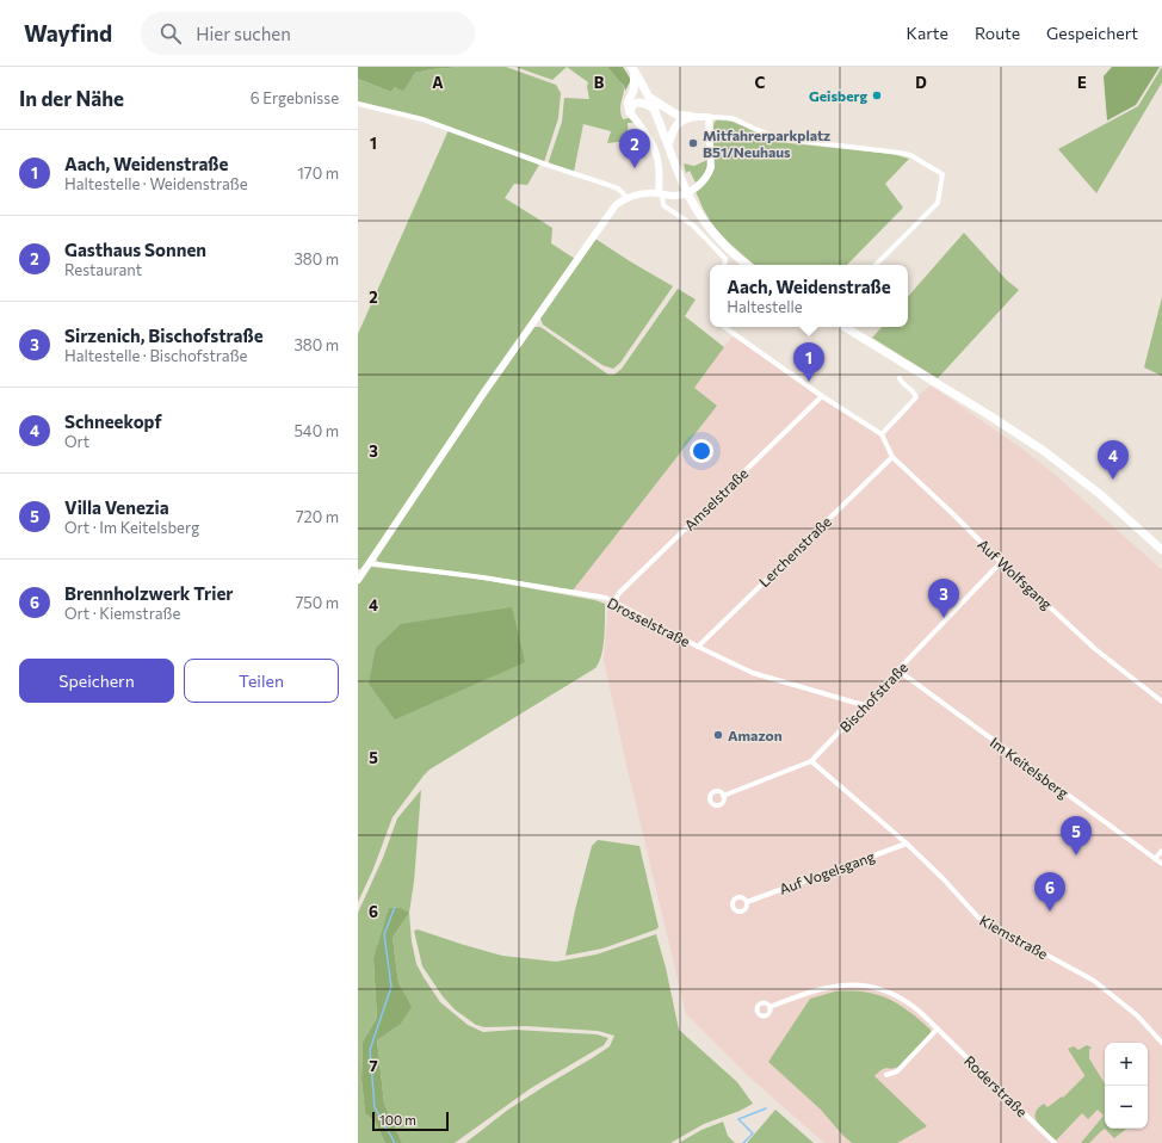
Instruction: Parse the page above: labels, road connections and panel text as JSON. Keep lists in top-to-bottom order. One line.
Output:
{"streets":{"street":["Amselstraße","Lerchenstraße","Auf Wolfsgang","Drosselstraße","Bischofstraße","Im Keitelsberg","Auf Vogelsgang","Kiemstraße","Roderstraße"]},"crossings":[["Amselstraße","Drosselstraße"],["Lerchenstraße","Auf Wolfsgang"],["Lerchenstraße","Drosselstraße"],["Auf Wolfsgang","Bischofstraße"],["Drosselstraße","Bischofstraße"],["Bischofstraße","Im Keitelsberg"],["Bischofstraße","Kiemstraße"],["Auf Vogelsgang","Kiemstraße"]],"places":["Geisberg","Mitfahrerparkplatz B51/Neuhaus","Amazon"],"scale_bar":"100 m","page":{"header":"Wayfind","search":"Hier suchen","nav":["Karte","Route","Gespeichert"],"heading":["In der Nähe","6 Ergebnisse"],"list":[{"mark":"1","name":"Aach, Weidenstraße","note":"Haltestelle · Weidenstraße","value":"170 m"},{"mark":"2","name":"Gasthaus Sonnen","note":"Restaurant","value":"380 m"},{"mark":"3","name":"Sirzenich, Bischofstraße","note":"Haltestelle · Bischofstraße","value":"380 m"},{"mark":"4","name":"Schneekopf","note":"Ort","value":"540 m"},{"mark":"5","name":"Villa Venezia","note":"Ort · Im Keitelsberg","value":"720 m"},{"mark":"6","name":"Brennholzwerk Trier","note":"Ort · Kiemstraße","value":"750 m"}],"pins":["2","1","4","3","5","6"],"popup":["Aach, Weidenstraße","Haltestelle"],"buttons":["Speichern","Teilen"],"map_buttons":["+","−"],"scale":"100 m"},"grid":{"columns":["A","B","C","D","E"],"rows":["1","2","3","4","5","6","7"]}}
